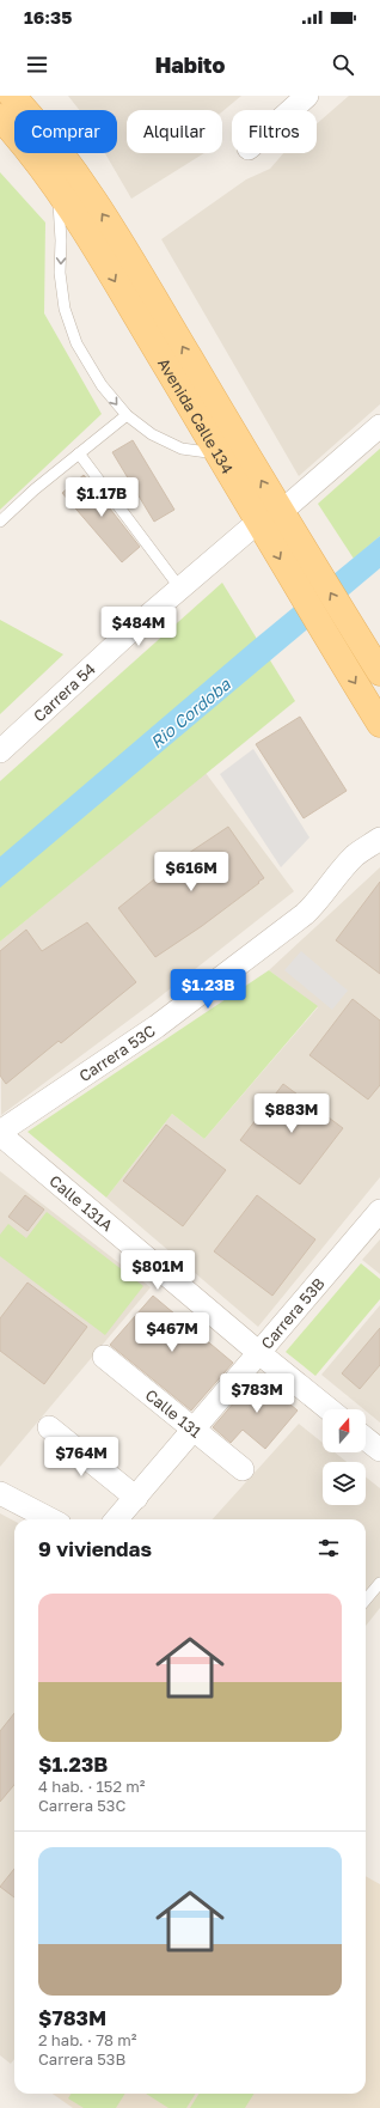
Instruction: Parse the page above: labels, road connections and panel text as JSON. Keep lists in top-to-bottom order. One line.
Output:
{"streets":{"main road":["Avenida Calle 134"],"street":["Carrera 54","Carrera 53C","Calle 131A","Carrera 53B","Calle 131"]},"crossings":[["Avenida Calle 134","Carrera 54"],["Carrera 53C","Calle 131A"],["Calle 131A","Carrera 53B"],["Carrera 53B","Calle 131"]],"water":["Rio Cordoba"],"north":"top","page":{"status":"16:35","header":"Habito","chip":["Comprar","Alquilar","Filtros"],"price":["$1.17B","$484M","$616M","$1.23B","$883M","$801M","$467M","$783M","$764M"],"heading":"9 viviendas","list":[{"name":"$1.23B","note":"4 hab. · 152 m² · Carrera 53C"},{"name":"$783M","note":"2 hab. · 78 m² · Carrera 53B"}]}}
